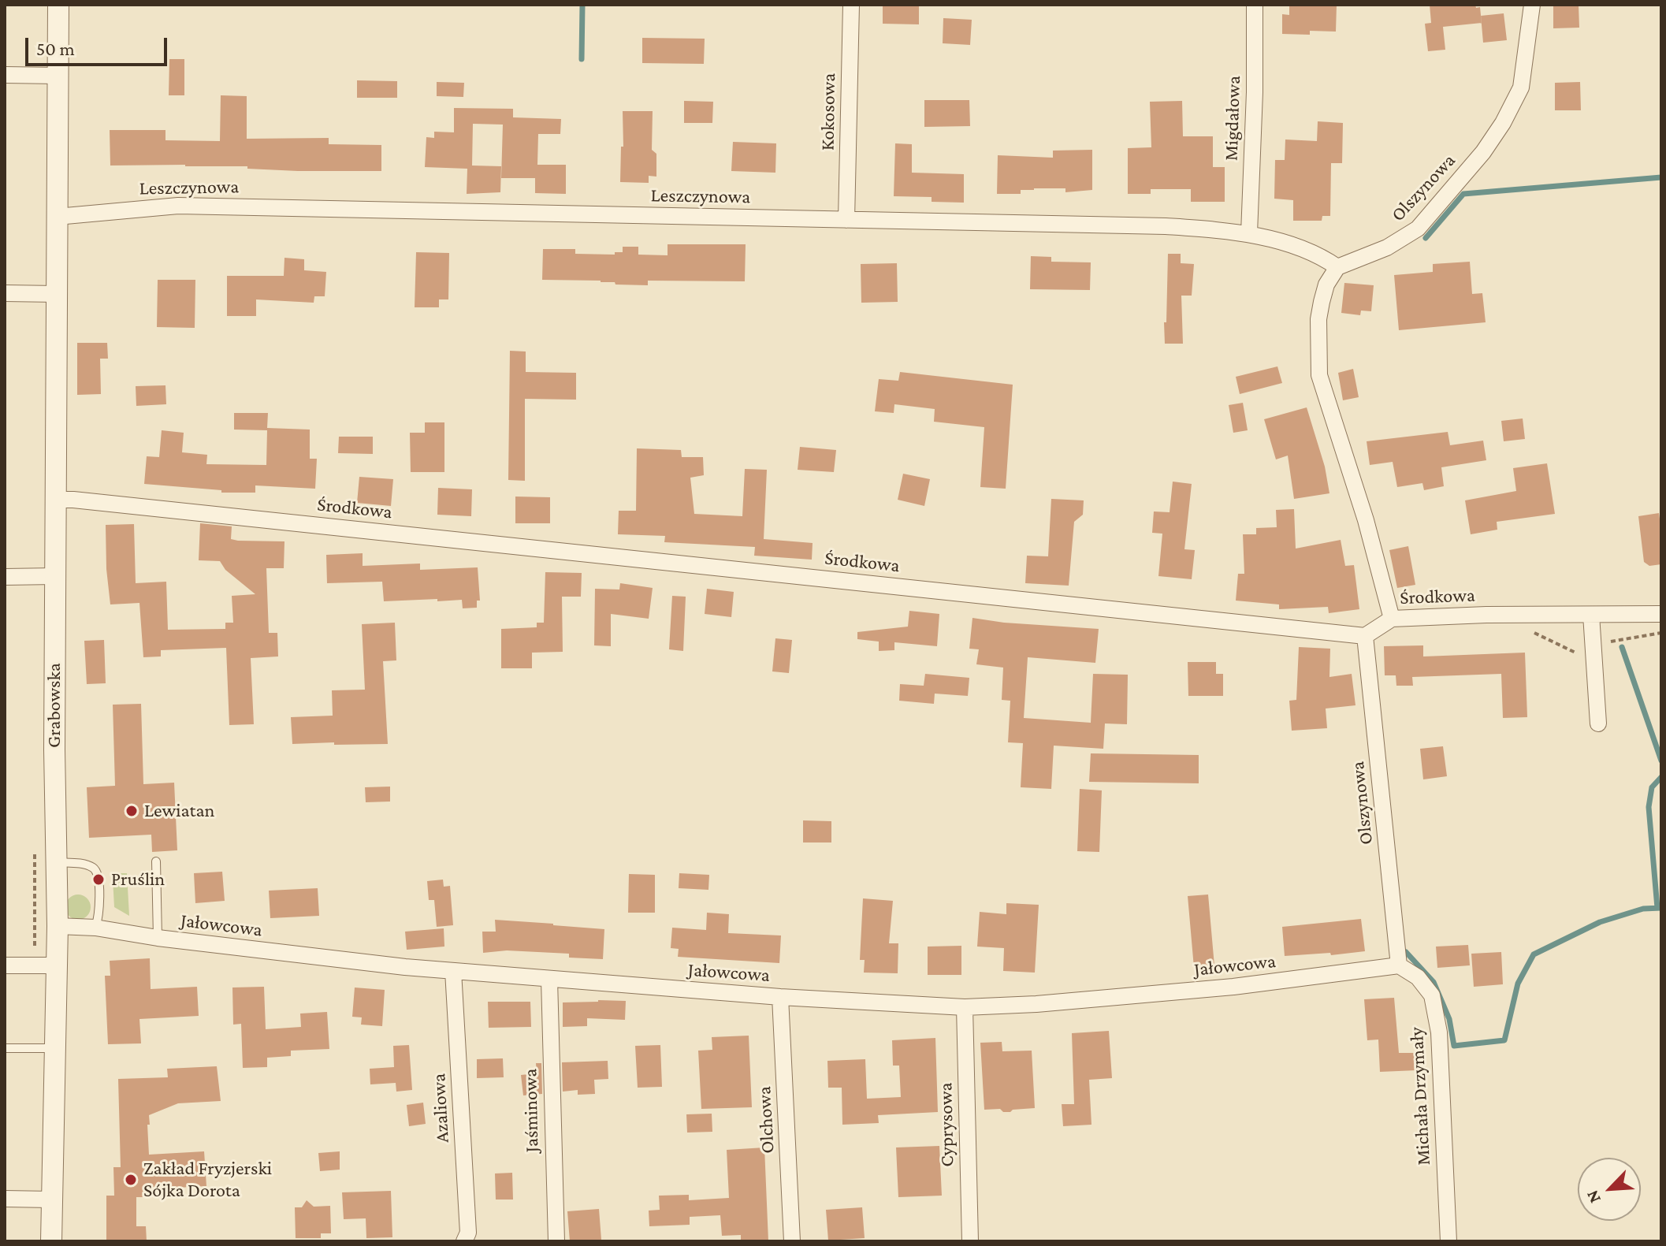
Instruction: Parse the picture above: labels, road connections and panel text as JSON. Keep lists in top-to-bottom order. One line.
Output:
{"streets":{"street":["Kokosowa","Migdałowa","Leszczynowa","Olszynowa","Środkowa","Grabowska","Jałowcowa","Michała Drzymały","Azaliowa","Jaśminowa","Olchowa","Cyprysowa"]},"crossings":[["Kokosowa","Leszczynowa"],["Migdałowa","Leszczynowa"],["Leszczynowa","Olszynowa"],["Leszczynowa","Grabowska"],["Olszynowa","Środkowa"],["Olszynowa","Jałowcowa"],["Olszynowa","Michała Drzymały"],["Środkowa","Grabowska"],["Grabowska","Jałowcowa"],["Jałowcowa","Michała Drzymały"],["Jałowcowa","Azaliowa"],["Jałowcowa","Jaśminowa"],["Jałowcowa","Olchowa"],["Jałowcowa","Cyprysowa"]],"places":["Lewiatan","Pruślin","Zakład Fryzjerski Sójka Dorota"],"scale_bar":"50 m","north":"bottom left"}
